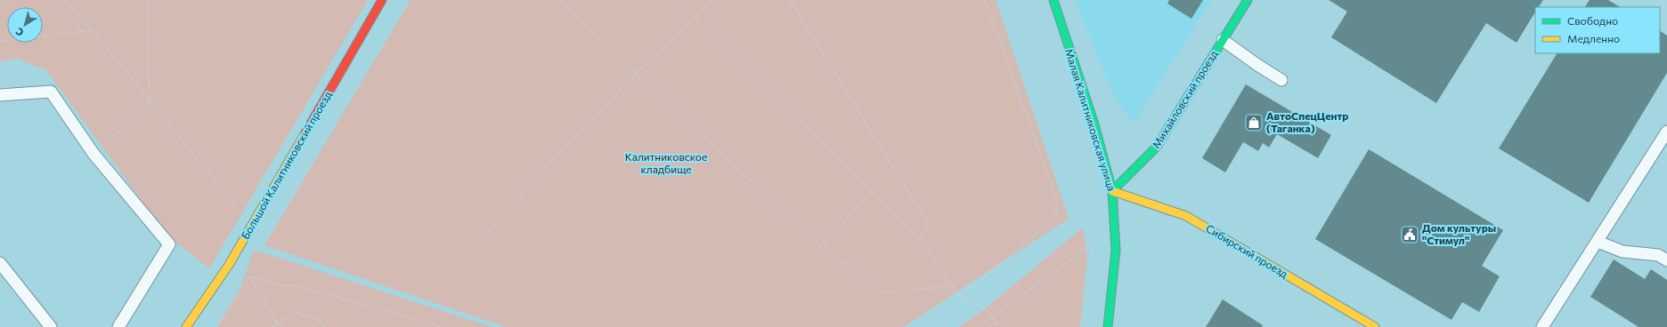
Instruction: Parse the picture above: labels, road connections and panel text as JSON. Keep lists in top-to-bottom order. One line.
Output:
{"streets":{"street":["Михайловский проезд","Малая Калитниковская улица","Большой Калитниковский проезд","Сибирский проезд"]},"crossings":[["Михайловский проезд","Малая Калитниковская улица"],["Михайловский проезд","Сибирский проезд"],["Малая Калитниковская улица","Сибирский проезд"]],"parks":["Калитниковское кладбище"],"places":{"shop":["АвтоСпецЦентр (Таганка)"],"public building":["Дом культуры \"Стимул\""]},"legend":["Свободно","Медленно"],"north":"bottom left"}
